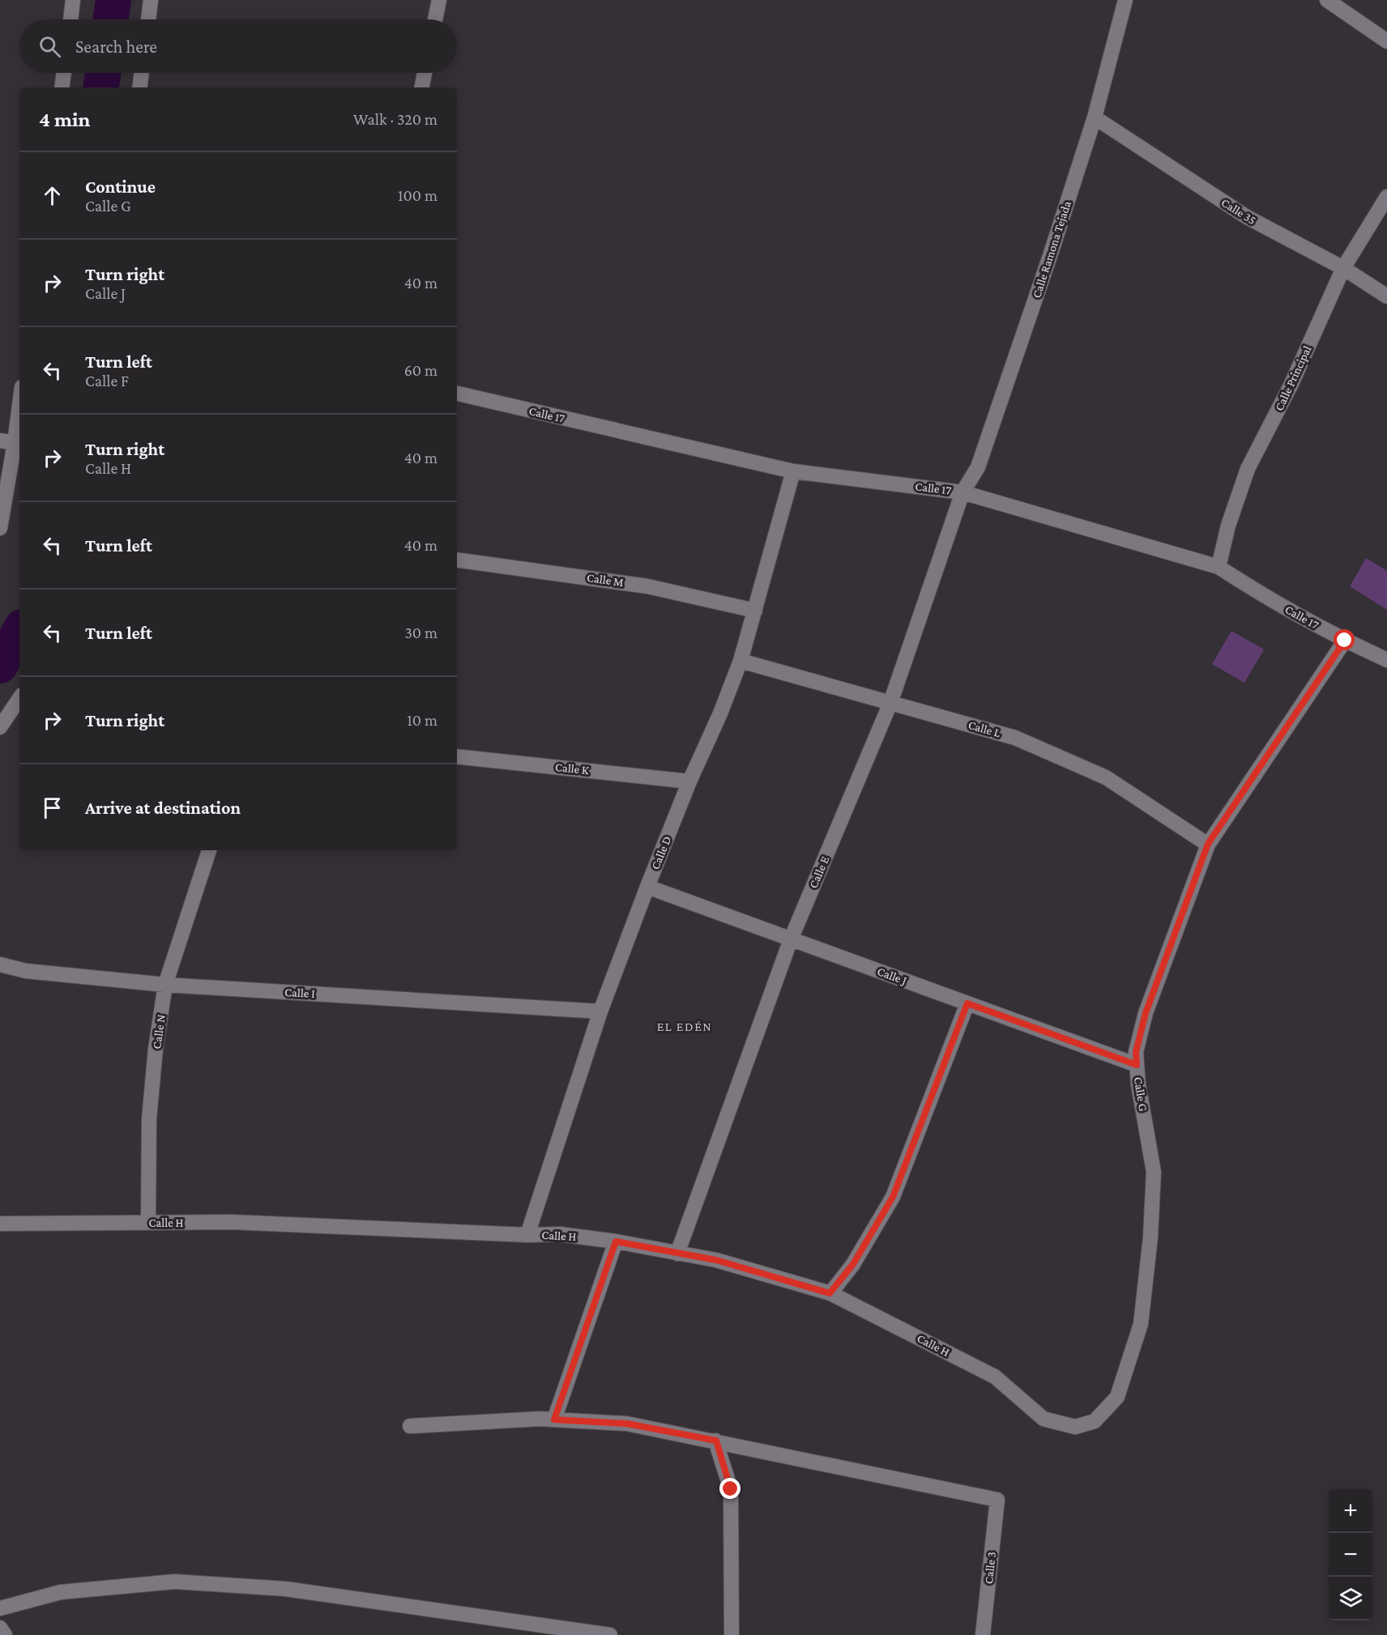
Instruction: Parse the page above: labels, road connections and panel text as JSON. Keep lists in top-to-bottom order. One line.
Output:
{"streets":{"street":["Calle 35","Calle Ramona Tejada","Calle Principal","Calle 17","Calle M","Calle L","Calle K","Calle D","Calle E","Calle J","Calle I","Calle N","Calle G","Calle H","Calle 3"]},"crossings":[["Calle 35","Calle Ramona Tejada"],["Calle 35","Calle Principal"],["Calle Ramona Tejada","Calle 17"],["Calle Ramona Tejada","Calle E"],["Calle Principal","Calle 17"],["Calle 17","Calle D"],["Calle 17","Calle E"],["Calle 17","Calle G"],["Calle M","Calle D"],["Calle L","Calle D"],["Calle L","Calle E"],["Calle L","Calle G"],["Calle K","Calle D"],["Calle D","Calle J"],["Calle D","Calle I"],["Calle D","Calle H"],["Calle E","Calle J"],["Calle E","Calle H"],["Calle J","Calle G"],["Calle I","Calle N"],["Calle N","Calle H"],["Calle G","Calle H"]],"districts":["EL EDÉN"],"page":{"search":"Search here","heading":["4 min","Walk · 320 m"],"list":[["Continue","Calle G","100 m"],["Turn right","Calle J","40 m"],["Turn left","Calle F","60 m"],["Turn right","Calle H","40 m"],["Turn left","40 m"],["Turn left","30 m"],["Turn right","10 m"],"Arrive at destination"],"map_buttons":["+","−"]}}
